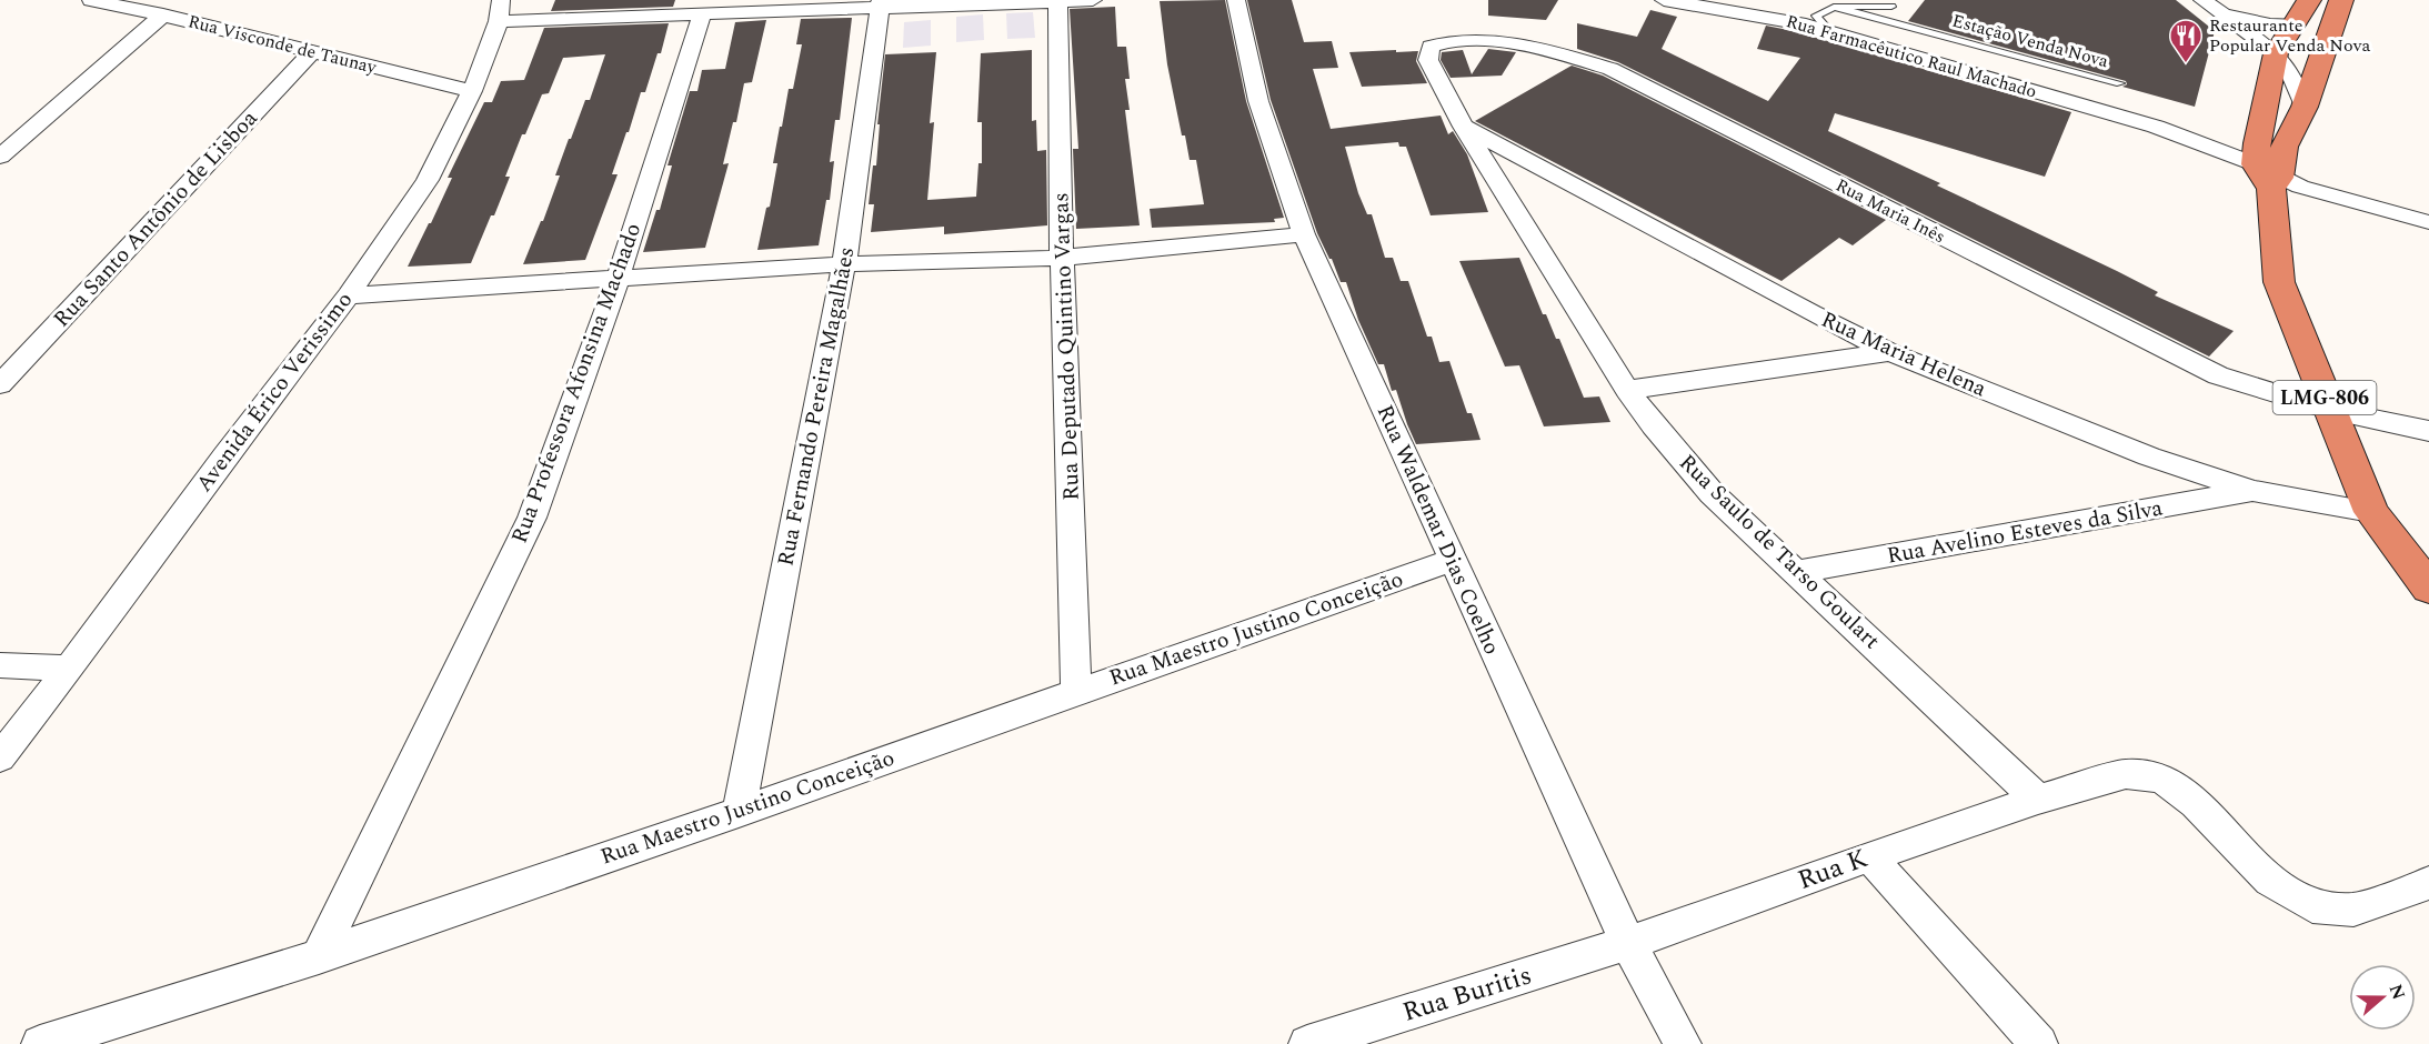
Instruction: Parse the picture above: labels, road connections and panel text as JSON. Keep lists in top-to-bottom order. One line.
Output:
{"streets":{"highway":["LMG-806"],"street":["Rua Visconde de Taunay","Rua Farmacêutico Raul Machado","Rua Maria Inês","Rua Santo Antônio de Lisboa","Rua Deputado Quintino Vargas","Rua Maria Helena","Rua Professora Afonsina Machado","Avenida Érico Verissimo","Rua Fernando Pereira Magalhães","Rua Waldemar Dias Coelho","Rua Avelino Esteves da Silva","Rua Saulo de Tarso Goulart","Rua Maestro Justino Conceição","Rua K","Rua Buritis"],"lane":["Estação Venda Nova"]},"crossings":[["Rua Visconde de Taunay","Rua Santo Antônio de Lisboa"],["Rua Visconde de Taunay","Avenida Érico Verissimo"],["Rua Farmacêutico Raul Machado","LMG-806"],["Rua Maria Inês","LMG-806"],["Rua Maria Inês","Rua Saulo de Tarso Goulart"],["Rua Deputado Quintino Vargas","Rua Maestro Justino Conceição"],["Rua Maria Helena","LMG-806"],["Rua Maria Helena","Rua Avelino Esteves da Silva"],["Rua Maria Helena","Rua Saulo de Tarso Goulart"],["Rua Professora Afonsina Machado","Rua Maestro Justino Conceição"],["Rua Fernando Pereira Magalhães","Rua Maestro Justino Conceição"],["Rua Waldemar Dias Coelho","Rua Maestro Justino Conceição"],["Rua Waldemar Dias Coelho","Rua K"],["Rua Waldemar Dias Coelho","Rua Buritis"],["Rua Avelino Esteves da Silva","Rua Saulo de Tarso Goulart"],["Rua Saulo de Tarso Goulart","Rua K"],["Rua K","Rua Buritis"]],"places":{"restaurant":["Restaurante Popular Venda Nova"]},"north":"right"}
